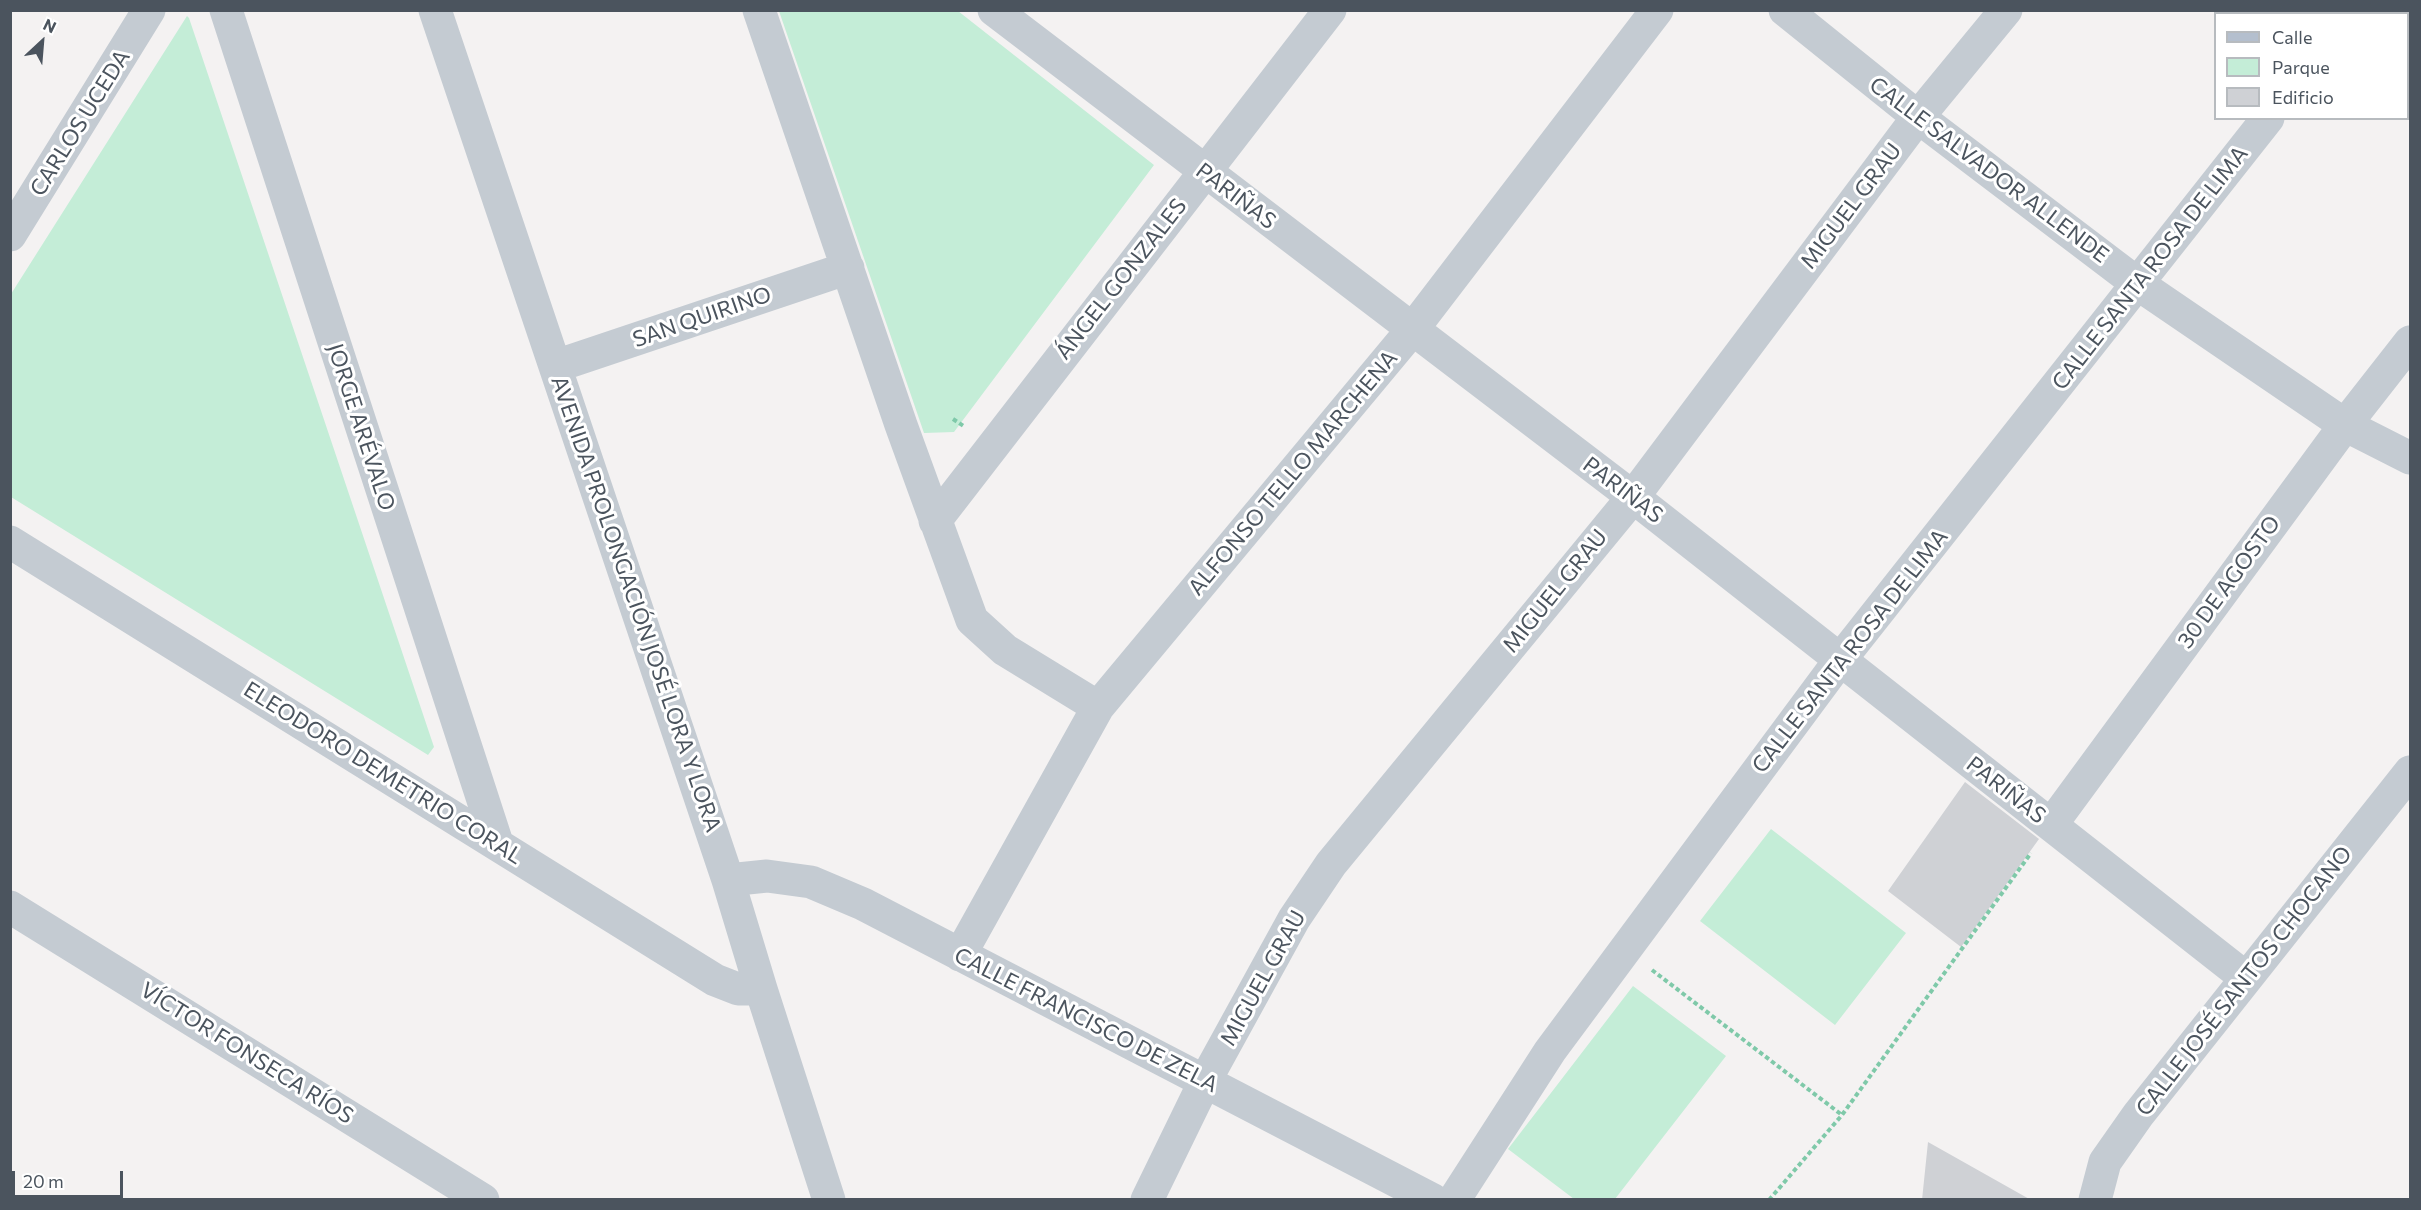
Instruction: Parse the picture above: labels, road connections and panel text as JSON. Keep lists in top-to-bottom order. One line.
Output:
{"streets":{"street":["CARLOS UCEDA","CALLE SALVADOR ALLENDE","PARIÑAS","MIGUEL GRAU","CALLE SANTA ROSA DE LIMA","ÁNGEL GONZALES","SAN QUIRINO","JORGE ARÉVALO","ALFONSO TELLO MARCHENA","30 DE AGOSTO","AVENIDA PROLONGACIÓN JOSÉ LORA Y LORA","ELEODORO DEMETRIO CORAL","CALLE JOSÉ SANTOS CHOCANO","CALLE FRANCISCO DE ZELA","VÍCTOR FONSECA RÍOS"]},"crossings":[["CALLE SALVADOR ALLENDE","MIGUEL GRAU"],["CALLE SALVADOR ALLENDE","CALLE SANTA ROSA DE LIMA"],["CALLE SALVADOR ALLENDE","30 DE AGOSTO"],["PARIÑAS","MIGUEL GRAU"],["PARIÑAS","CALLE SANTA ROSA DE LIMA"],["PARIÑAS","ÁNGEL GONZALES"],["PARIÑAS","ALFONSO TELLO MARCHENA"],["PARIÑAS","30 DE AGOSTO"],["PARIÑAS","CALLE JOSÉ SANTOS CHOCANO"],["MIGUEL GRAU","CALLE FRANCISCO DE ZELA"],["SAN QUIRINO","AVENIDA PROLONGACIÓN JOSÉ LORA Y LORA"],["JORGE ARÉVALO","ELEODORO DEMETRIO CORAL"],["ALFONSO TELLO MARCHENA","CALLE FRANCISCO DE ZELA"],["AVENIDA PROLONGACIÓN JOSÉ LORA Y LORA","ELEODORO DEMETRIO CORAL"],["AVENIDA PROLONGACIÓN JOSÉ LORA Y LORA","CALLE FRANCISCO DE ZELA"]],"legend":["Calle","Parque","Edificio"],"scale_bar":"20 m","north":"top right"}
